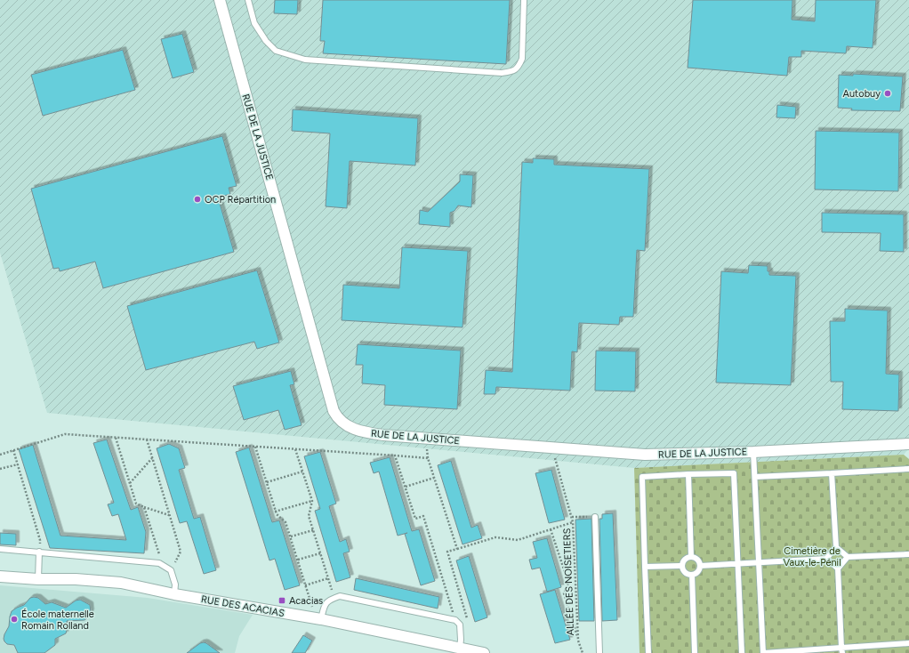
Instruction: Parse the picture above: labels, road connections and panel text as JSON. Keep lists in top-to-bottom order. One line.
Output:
{"streets":{"street":["RUE DE LA JUSTICE","RUE DES ACACIAS"],"path":["ALLÉE DES NOISETIERS"]},"crossings":[["RUE DE LA JUSTICE","ALLÉE DES NOISETIERS"]],"parks":["Cimetière de Vaux-le-Pénil"],"places":{"other":["Autobuy","OCP Répartition","École maternelle Romain Rolland"],"transit":["Acacias"]}}
